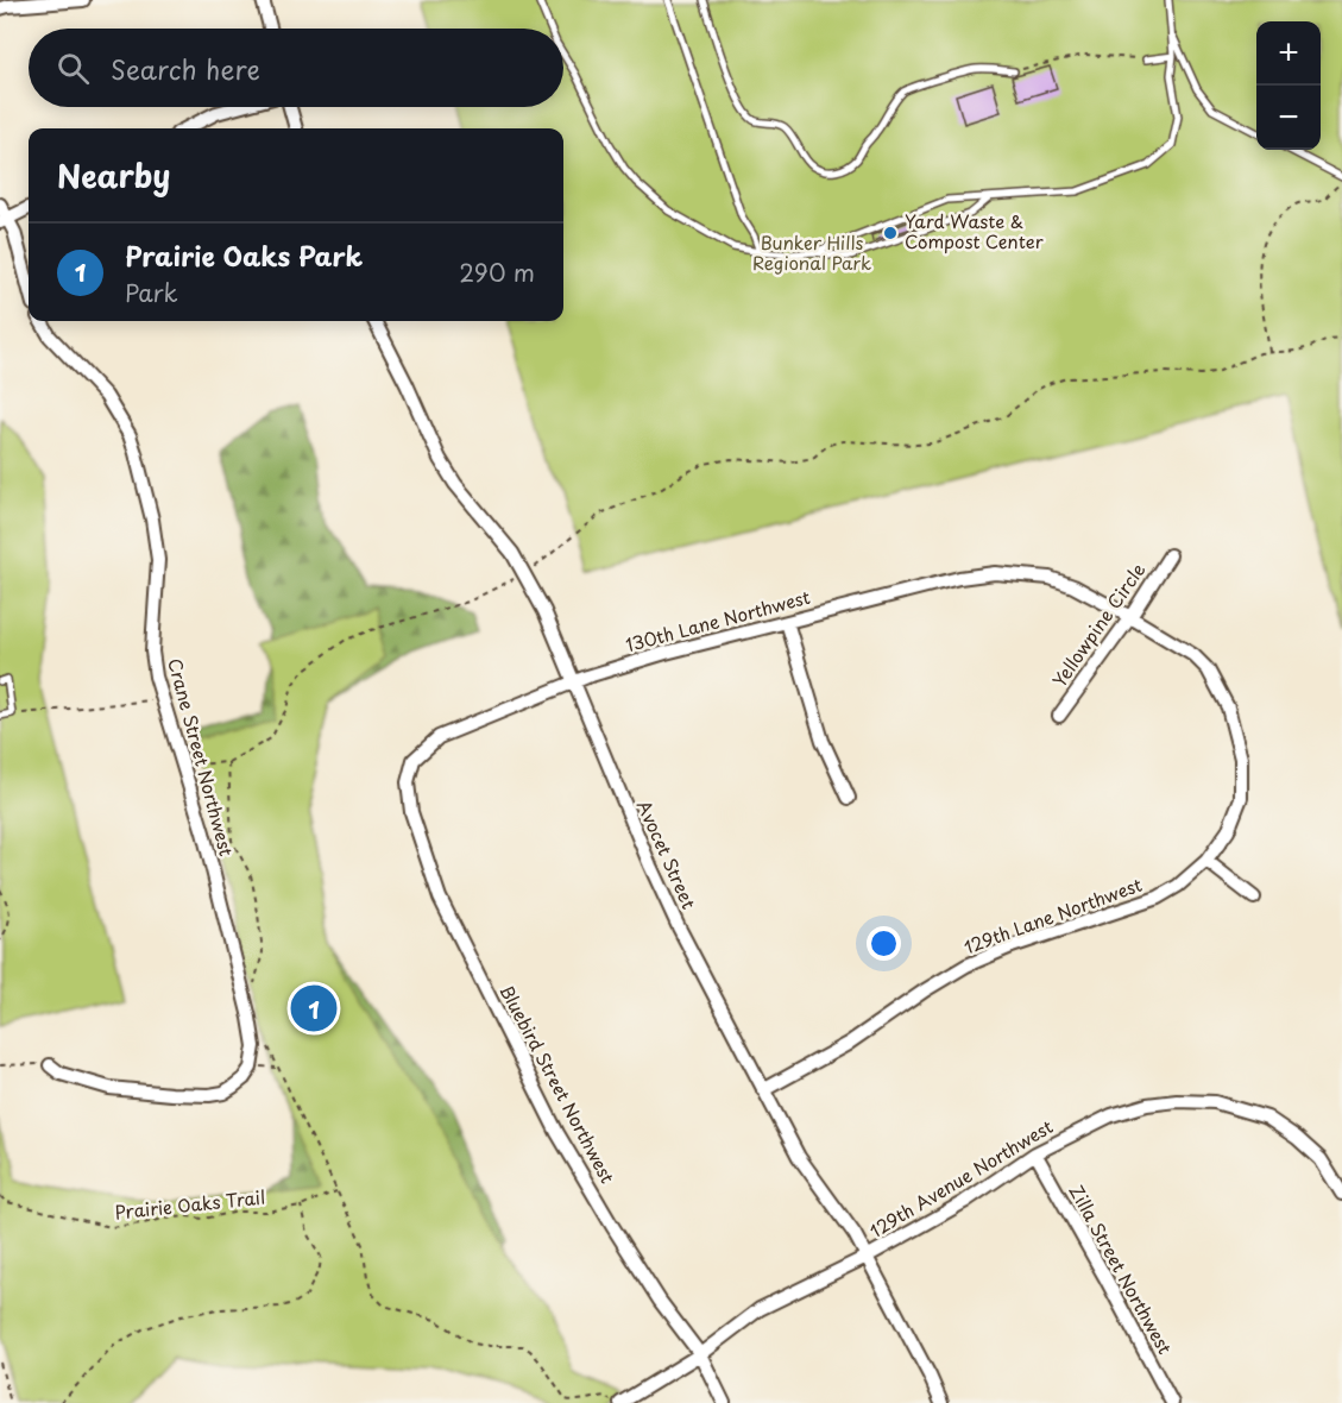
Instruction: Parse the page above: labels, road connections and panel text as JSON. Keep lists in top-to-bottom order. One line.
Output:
{"streets":{"street":["130th Lane Northwest","Yellowpine Circle","Crane Street Northwest","Avocet Street","129th Lane Northwest","Bluebird Street Northwest","129th Avenue Northwest","Zilla Street Northwest"],"path":["Prairie Oaks Trail"]},"crossings":[["130th Lane Northwest","Yellowpine Circle"],["130th Lane Northwest","Avocet Street"],["130th Lane Northwest","129th Lane Northwest"],["130th Lane Northwest","Bluebird Street Northwest"],["Yellowpine Circle","129th Lane Northwest"],["Avocet Street","129th Lane Northwest"],["Avocet Street","129th Avenue Northwest"],["Bluebird Street Northwest","129th Avenue Northwest"],["129th Avenue Northwest","Zilla Street Northwest"]],"parks":["Bunker Hills Regional Park"],"places":["Yard Waste & Compost Center"],"page":{"map_buttons":["+","−"],"search":"Search here","heading":"Nearby","list":[{"mark":"1","name":"Prairie Oaks Park","note":"Park","value":"290 m"}],"pins":"1"}}
